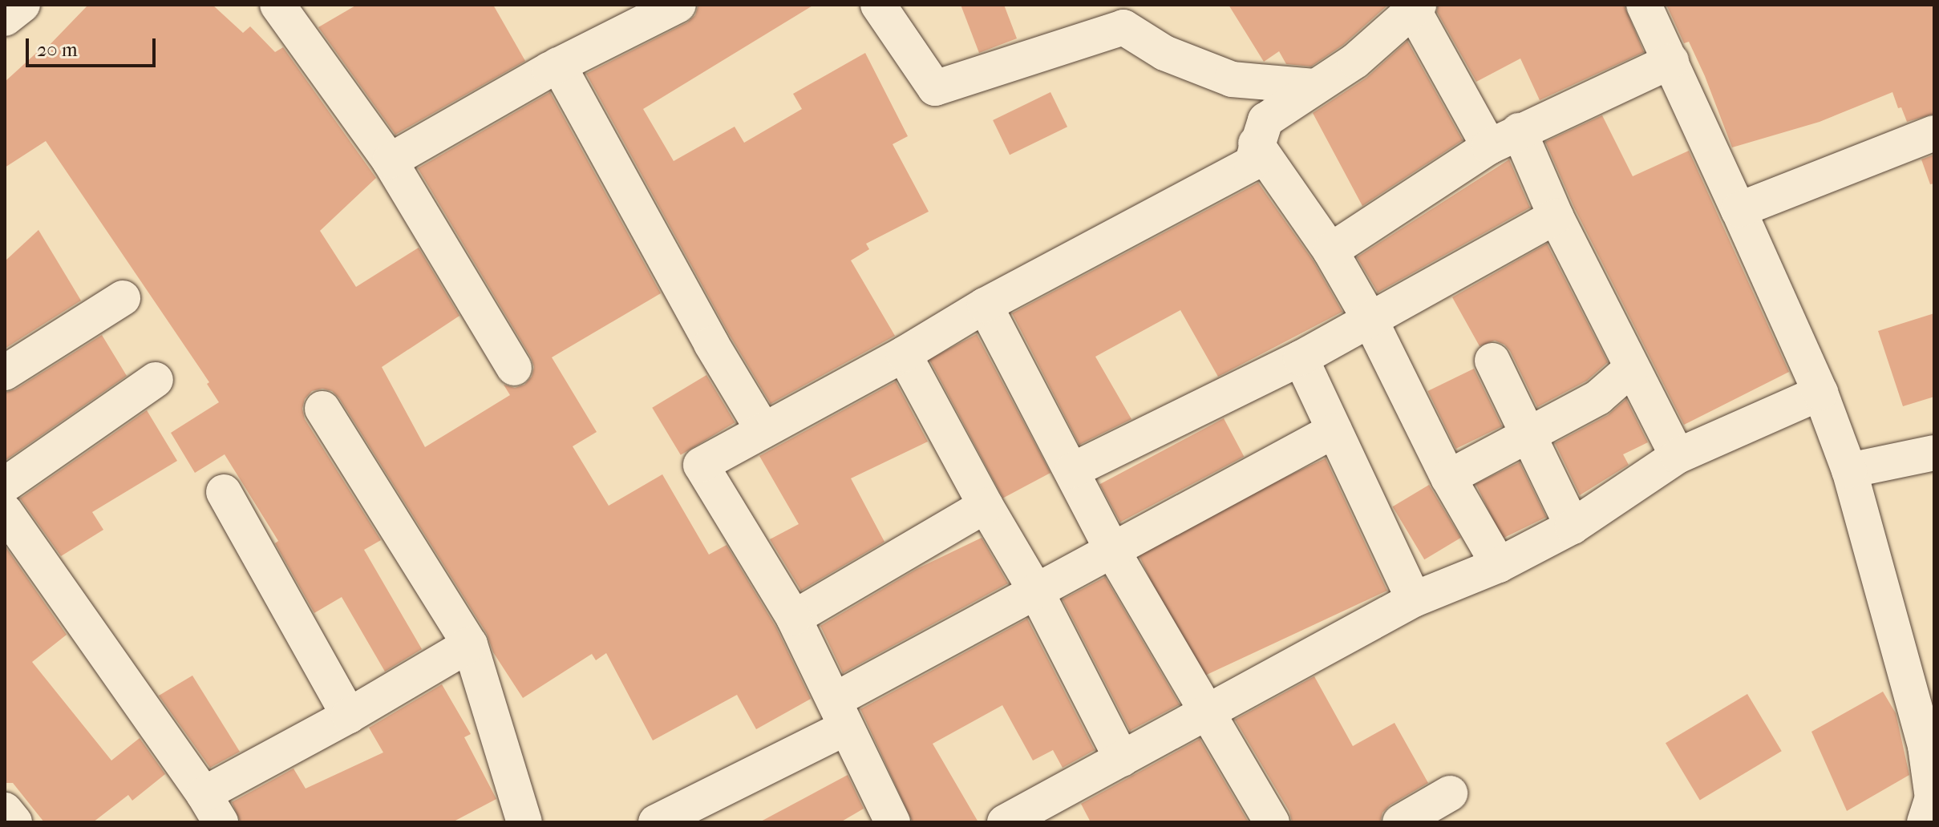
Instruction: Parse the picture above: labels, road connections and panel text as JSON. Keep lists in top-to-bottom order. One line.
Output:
{"scale_bar":"20 m"}
